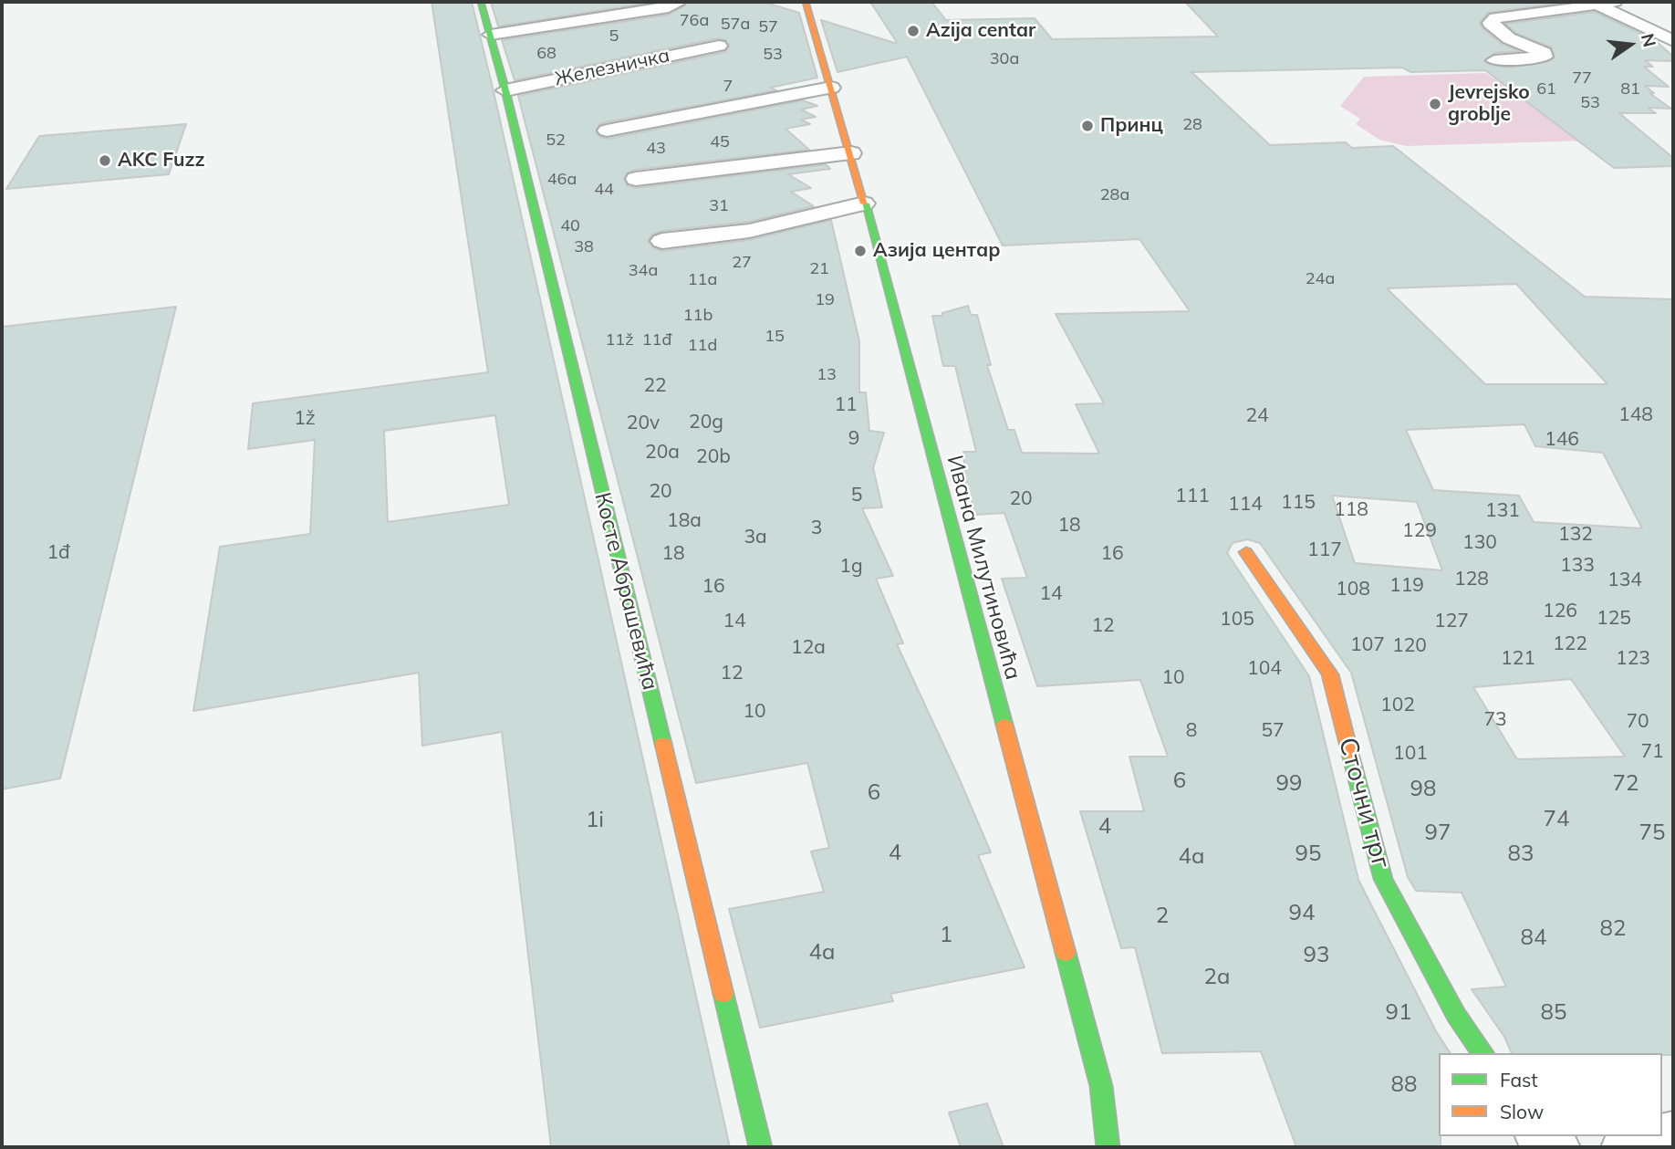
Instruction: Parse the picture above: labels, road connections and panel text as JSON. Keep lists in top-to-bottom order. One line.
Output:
{"streets":{"street":["Железничка","Ивана Милутиновића","Косте Абрашевића","Сточни трг"]},"crossings":[["Железничка","Косте Абрашевића"]],"places":["Azija centar","Jevrejsko groblje","Принц","AKC Fuzz","Азија центар"],"house_numbers":["76a","57a","57","5","68","53","30a","77","7","61","81","53","28","52","45","43","46a","44","28a","31","40","38","27","21","34a","24a","11a","19","11b","15","11ž","11đ","11d","13","22","11","148","24","1ž","20g","20v","9","146","20a","20b","20","5","111","20","115","114","118","131","18a","18","3","129","132","3a","130","117","1đ","18","16","133","1g","128","134","119","16","108","14","126","125","105","14","127","12","122","107","120","12a","121","123","104","12","10","102","10","73","70","8","57","71","101","6","99","72","98","6","74","1i","4","97","75","4","95","83","4a","94","2","82","1","84","4a","93","2a","91","85","88"],"legend":["Fast","Slow"],"north":"right"}
